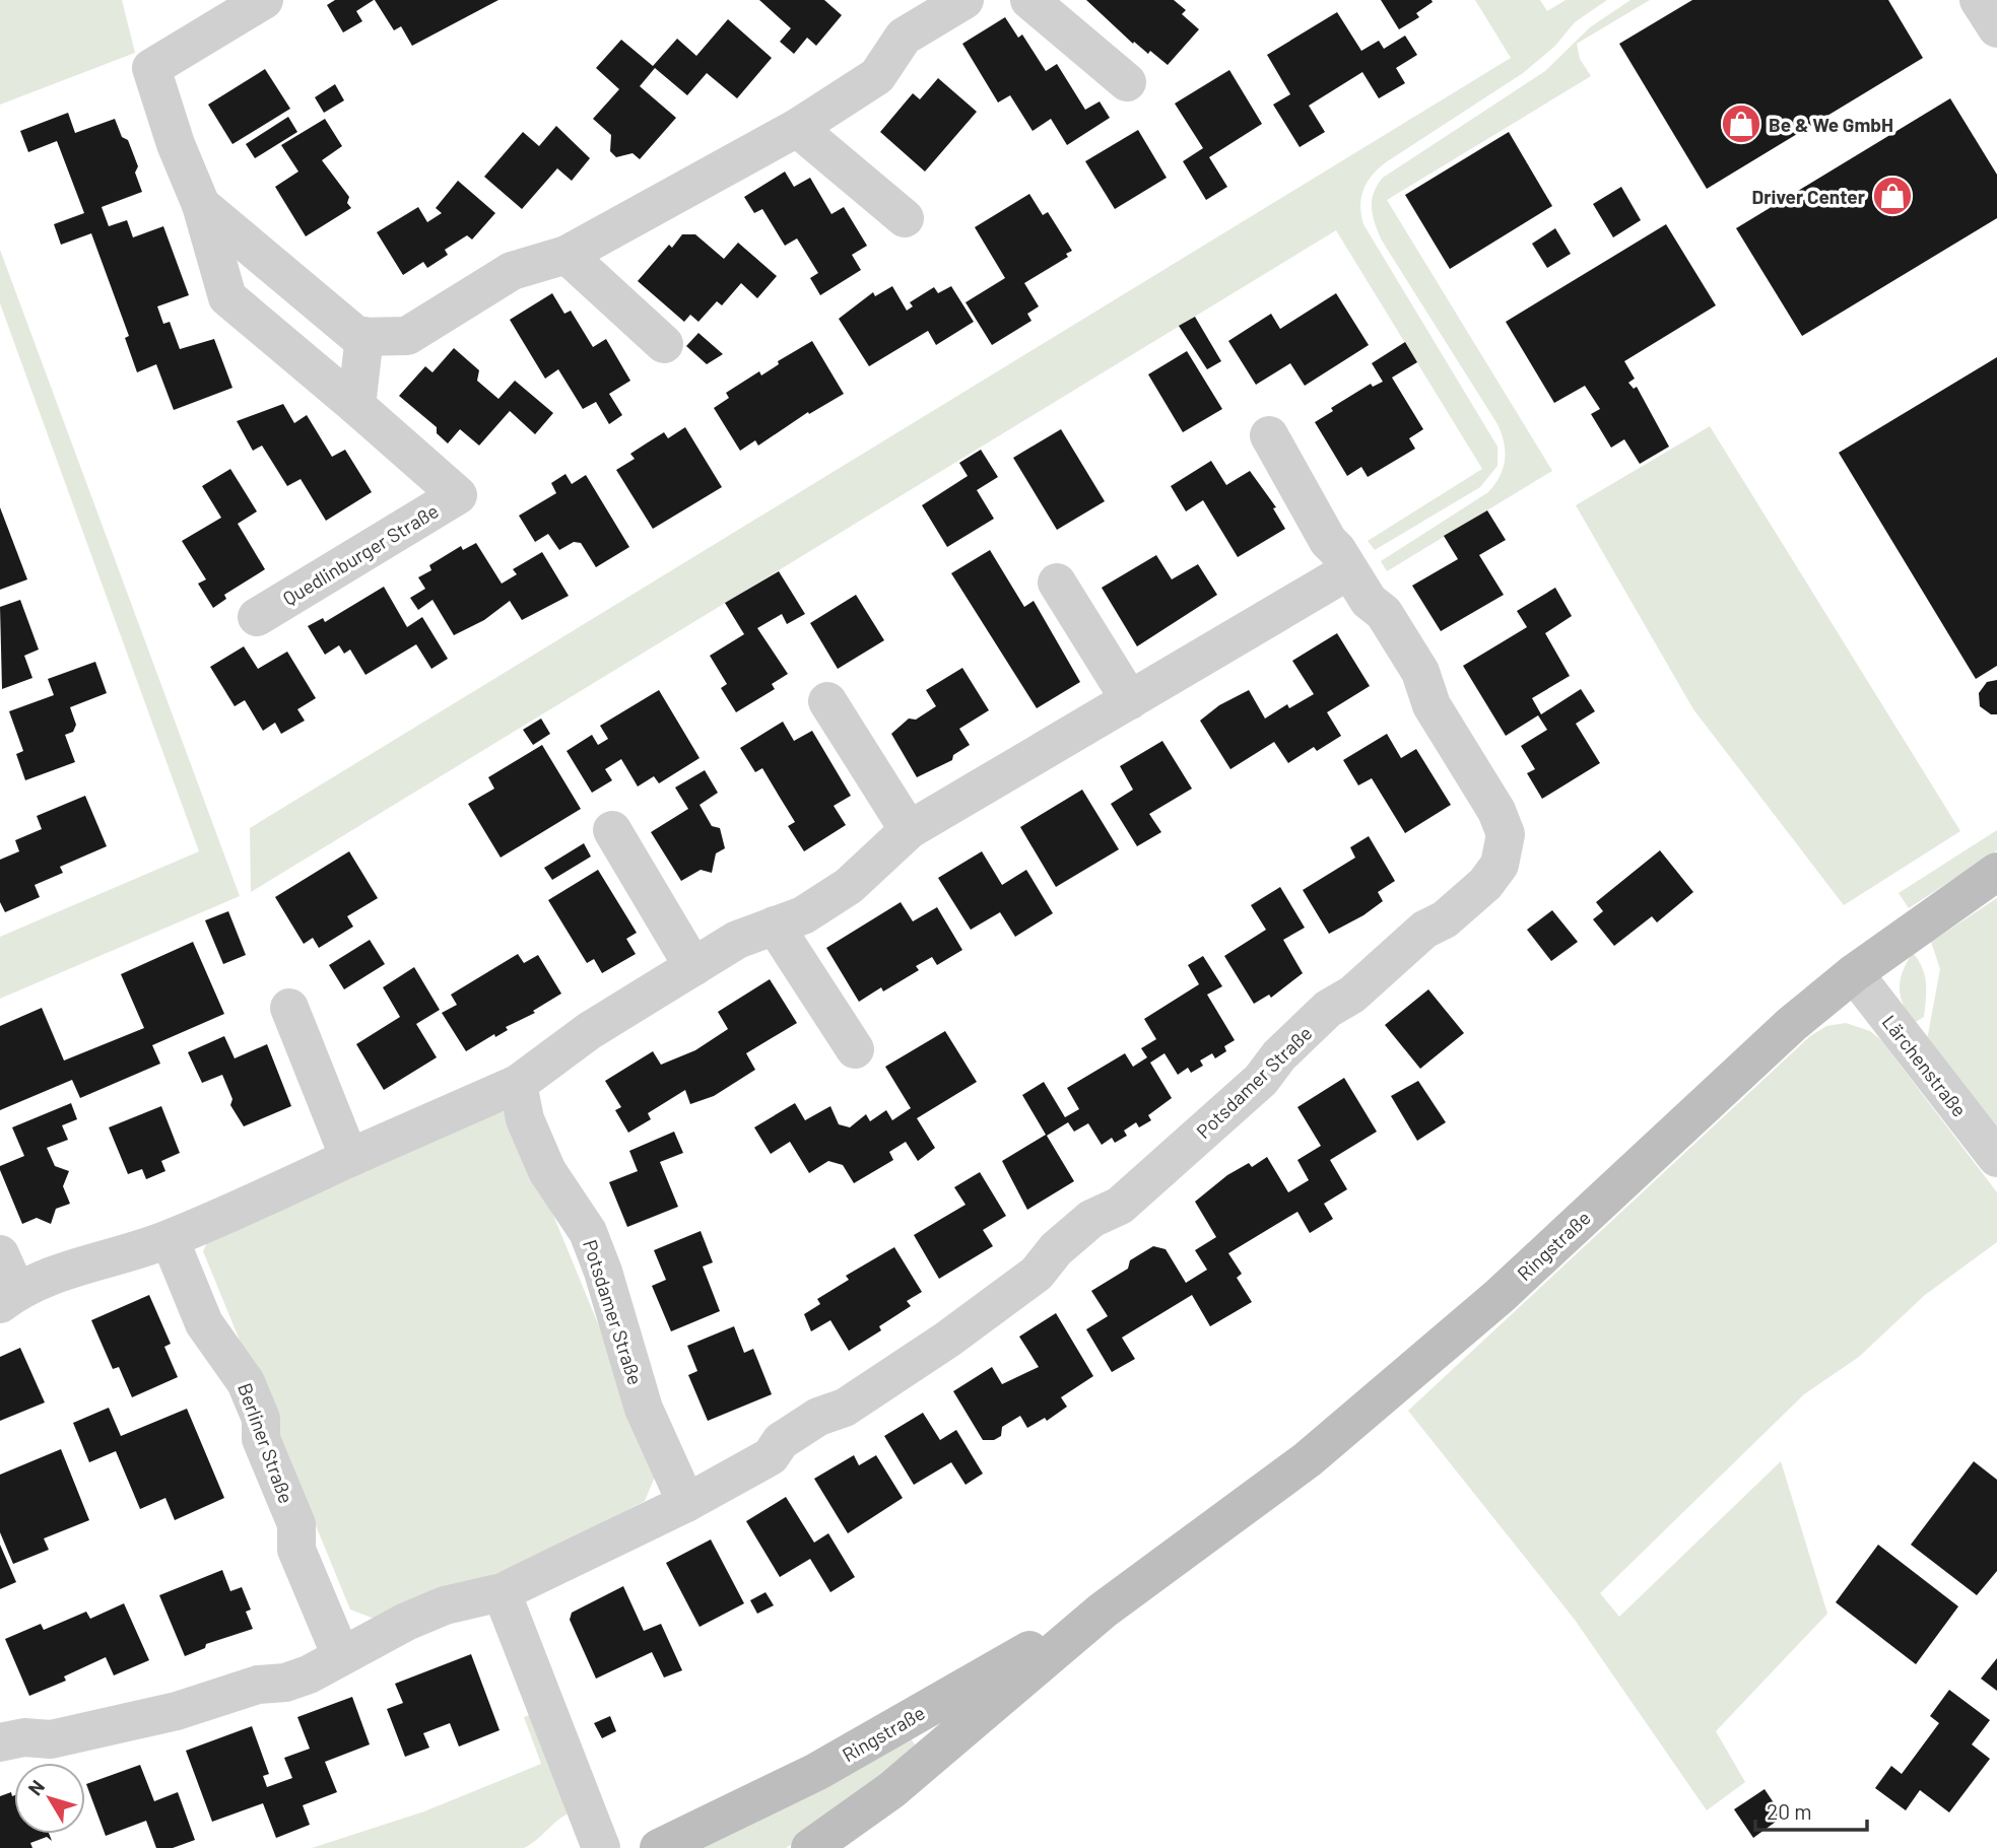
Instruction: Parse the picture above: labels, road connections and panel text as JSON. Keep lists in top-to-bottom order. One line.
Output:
{"streets":{"main road":["Ringstraße"],"street":["Quedlinburger Straße","Lärchenstraße","Potsdamer Straße","Berliner Straße"]},"crossings":[["Lärchenstraße","Ringstraße"]],"places":{"shop":["Be & We GmbH","Driver Center"]},"scale_bar":"20 m","north":"top left"}
